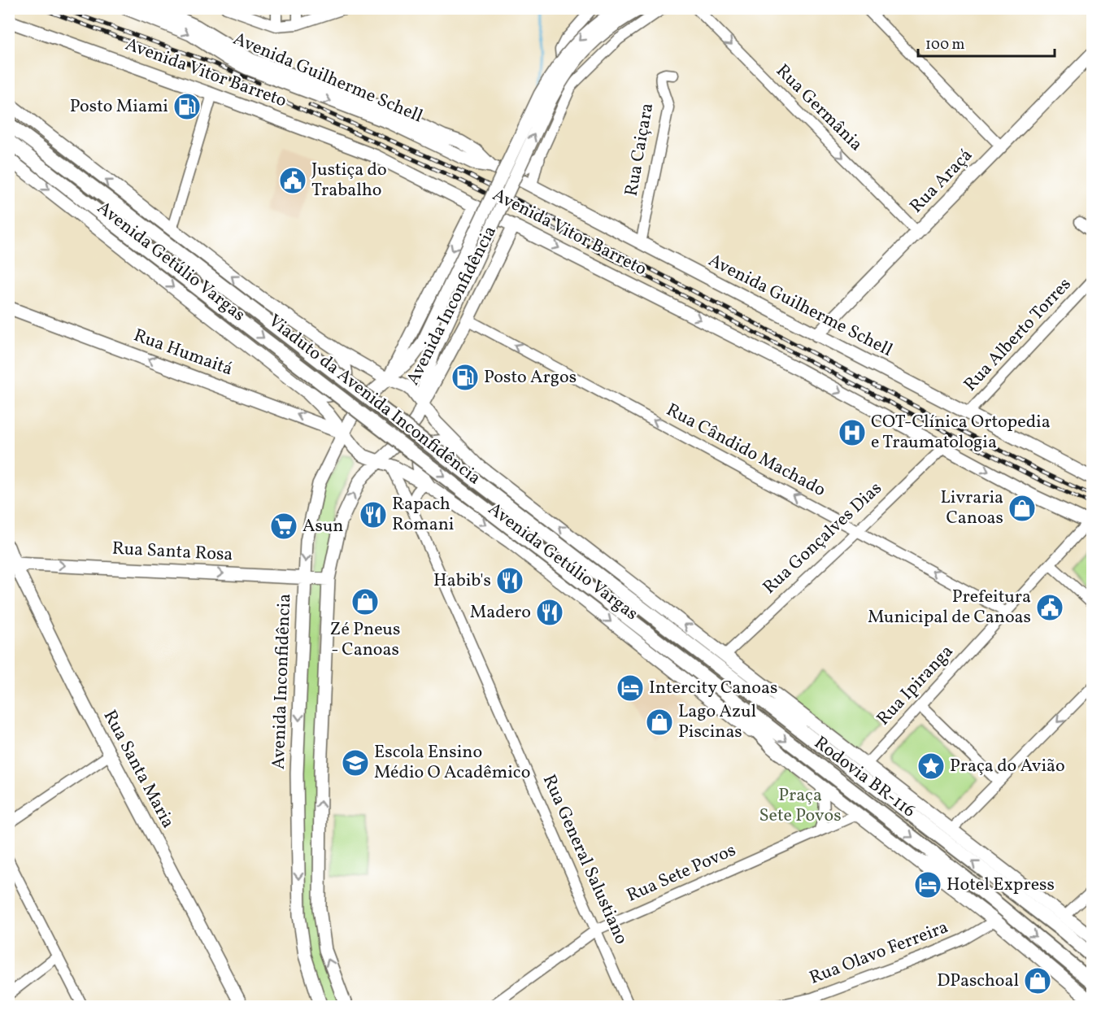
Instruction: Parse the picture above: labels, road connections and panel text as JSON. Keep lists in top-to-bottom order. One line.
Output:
{"streets":{"highway":["Viaduto da Avenida Inconfidência","Rodovia BR-116"],"main road":["Avenida Vitor Barreto","Avenida Guilherme Schell","Rua Araçá","Avenida Getúlio Vargas","Avenida Inconfidência","Rua Humaitá","Rua Santa Rosa","Rua Santa Maria"],"street":["Rua Germânia","Rua Caiçara","Rua Alberto Torres","Rua Cândido Machado","Rua Gonçalves Dias","Rua Ipiranga","Rua General Salustiano","Rua Sete Povos","Rua Olavo Ferreira"]},"crossings":[["Avenida Vitor Barreto","Avenida Inconfidência"],["Avenida Vitor Barreto","Rua Gonçalves Dias"],["Avenida Vitor Barreto","Rua Ipiranga"],["Avenida Guilherme Schell","Rua Caiçara"],["Avenida Guilherme Schell","Rua Araçá"],["Avenida Guilherme Schell","Rua Alberto Torres"],["Rua Germânia","Rua Araçá"],["Avenida Getúlio Vargas","Avenida Inconfidência"],["Avenida Getúlio Vargas","Rua Humaitá"],["Avenida Getúlio Vargas","Rua Gonçalves Dias"],["Avenida Getúlio Vargas","Rua Ipiranga"],["Avenida Getúlio Vargas","Rua General Salustiano"],["Avenida Getúlio Vargas","Rua Sete Povos"],["Avenida Getúlio Vargas","Rua Olavo Ferreira"],["Avenida Inconfidência","Rua Humaitá"],["Avenida Inconfidência","Rua Cândido Machado"],["Avenida Inconfidência","Rua Santa Rosa"],["Avenida Inconfidência","Rua General Salustiano"],["Rua Humaitá","Rua General Salustiano"],["Viaduto da Avenida Inconfidência","Rodovia BR-116"],["Rua Cândido Machado","Rua Gonçalves Dias"],["Rua Cândido Machado","Rua Ipiranga"],["Rua Santa Rosa","Rua Santa Maria"],["Rua General Salustiano","Rua Sete Povos"]],"one_way":["Avenida Vitor Barreto","Rua Germânia","Rua Humaitá","Rua Cândido Machado","Rua Santa Rosa"],"parks":["Praça Sete Povos"],"places":{"fuel station":["Posto Miami","Posto Argos"],"public building":["Justiça do Trabalho","Prefeitura Municipal de Canoas"],"hospital":["COT-Clínica Ortopedia e Traumatologia"],"shop":["Livraria Canoas","Zé Pneus - Canoas","Lago Azul Piscinas","DPaschoal"],"restaurant":["Rapach Romani","Habib's","Madero"],"supermarket":["Asun"],"hotel":["Intercity Canoas","Hotel Express"],"school or university":["Escola Ensino Médio O Acadêmico"],"place":["Praça do Avião"]},"scale_bar":"100 m"}
